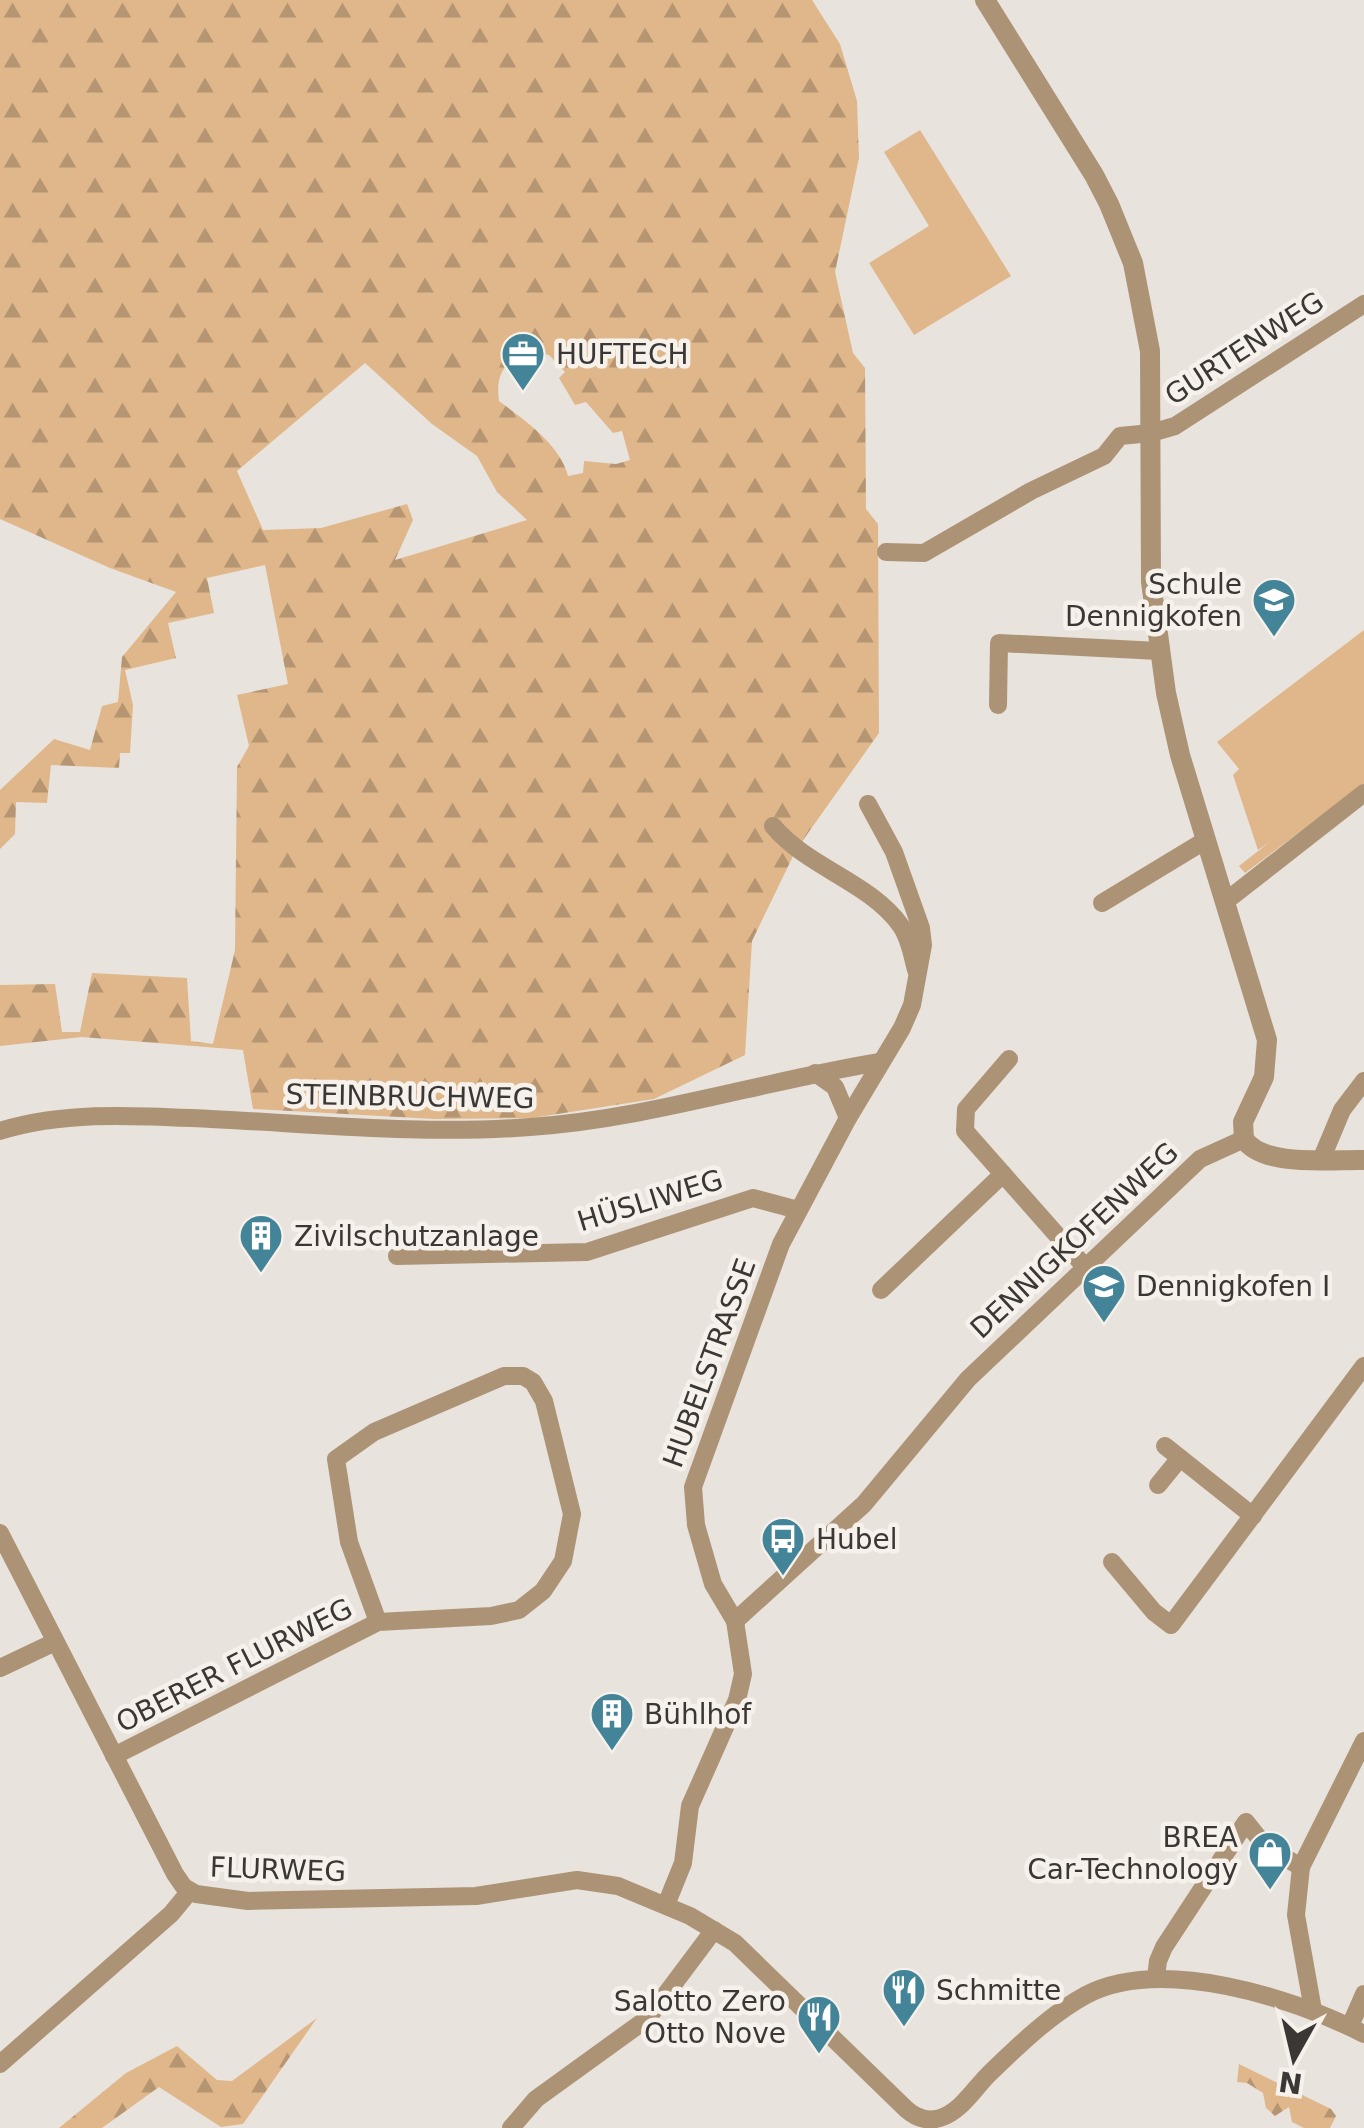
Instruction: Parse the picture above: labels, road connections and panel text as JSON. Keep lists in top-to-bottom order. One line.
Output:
{"streets":{"street":["GURTENWEG","STEINBRUCHWEG","HÜSLIWEG","DENNIGKOFENWEG","HUBELSTRASSE","OBERER FLURWEG","FLURWEG"]},"crossings":[["STEINBRUCHWEG","HUBELSTRASSE"],["HÜSLIWEG","HUBELSTRASSE"],["DENNIGKOFENWEG","HUBELSTRASSE"],["HUBELSTRASSE","FLURWEG"],["OBERER FLURWEG","FLURWEG"]],"places":{"office":["HUFTECH"],"school or university":["Schule Dennigkofen","Dennigkofen I"],"building":["Zivilschutzanlage","Bühlhof"],"bus stop":["Hubel"],"shop":["BREA Car-Technology"],"restaurant":["Schmitte","Salotto Zero Otto Nove"]},"north":"bottom"}
